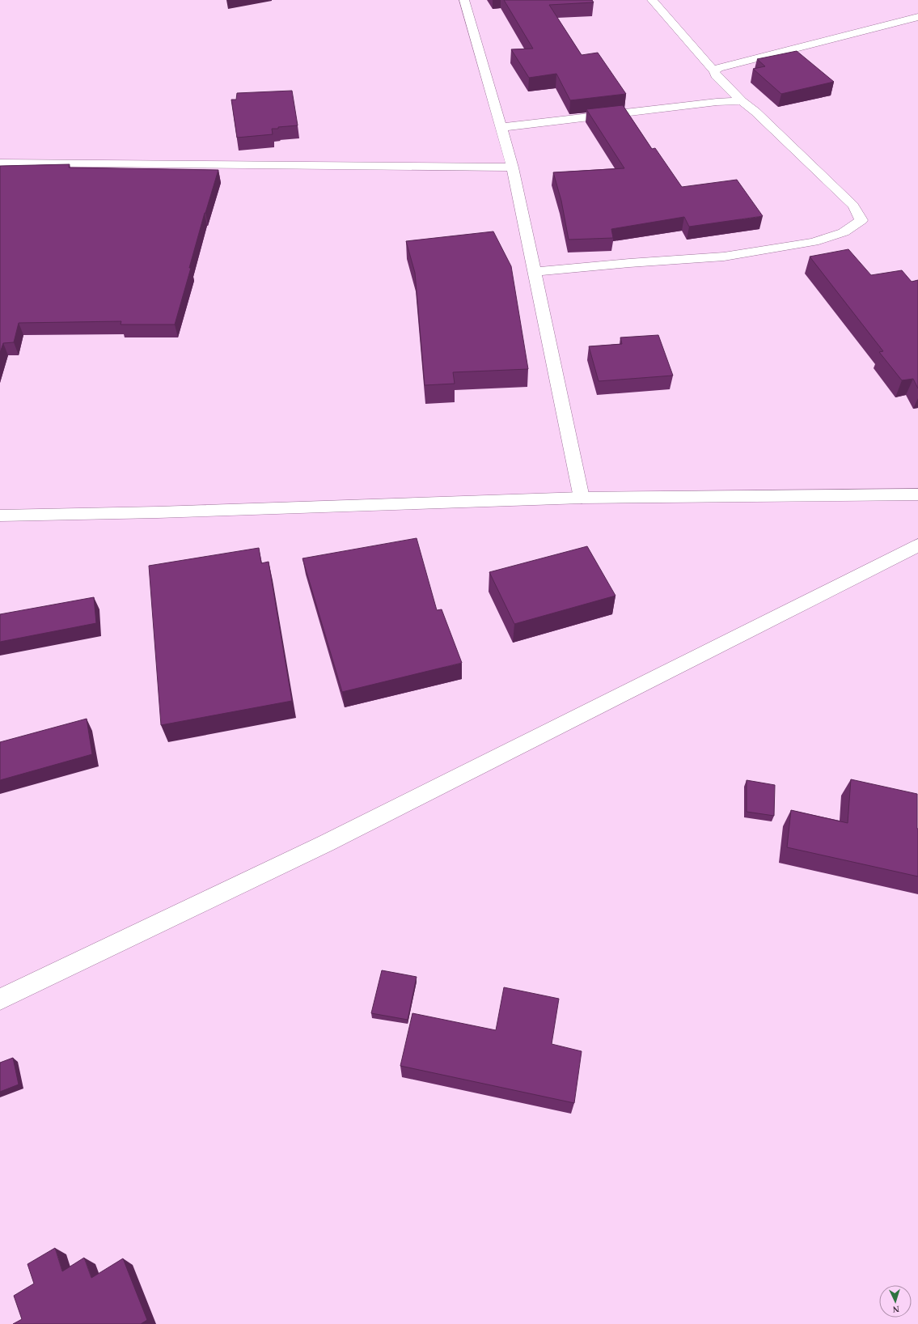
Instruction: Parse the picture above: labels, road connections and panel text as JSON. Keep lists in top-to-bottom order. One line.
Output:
{"north":"bottom"}
